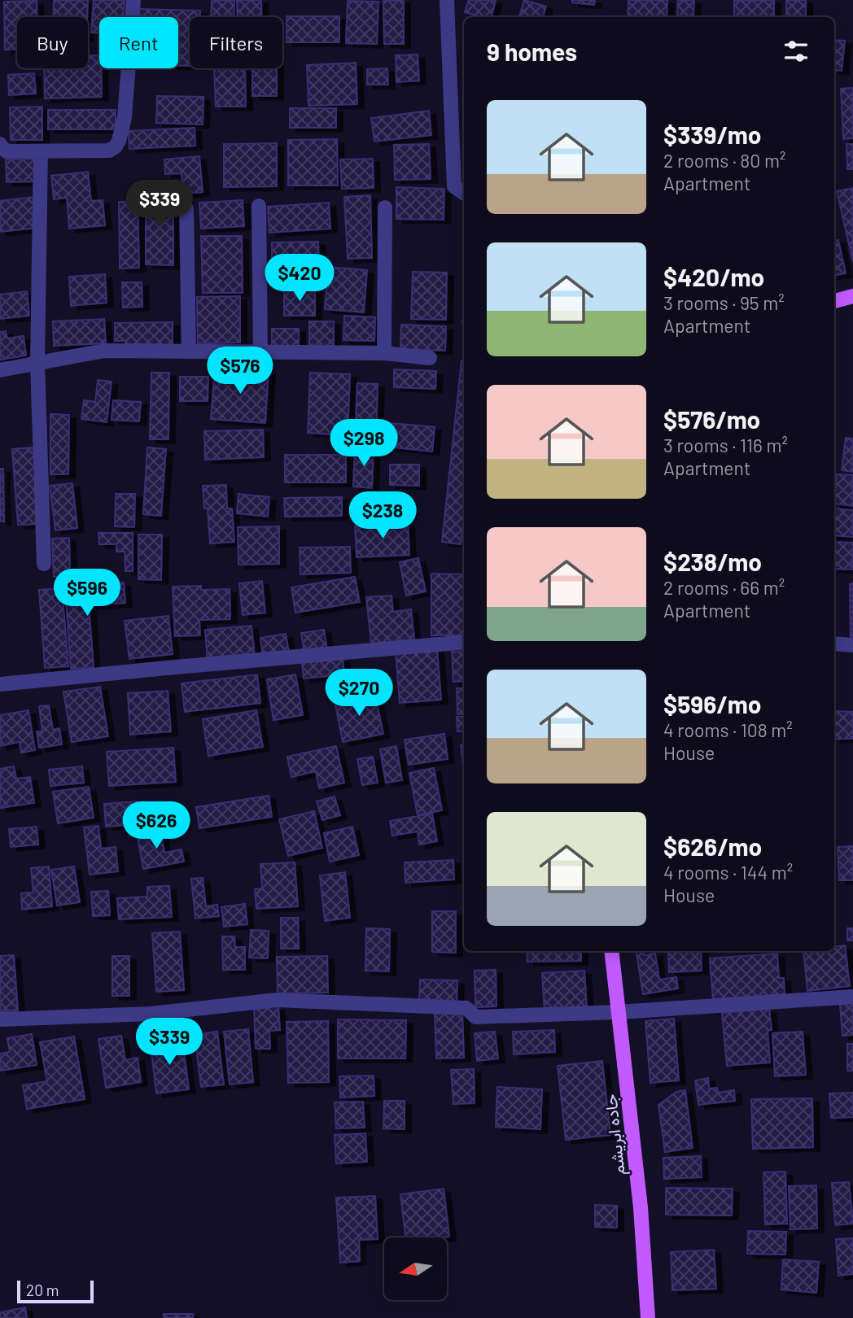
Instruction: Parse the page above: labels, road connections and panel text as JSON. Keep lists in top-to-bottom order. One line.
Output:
{"streets":{"main road":["جاده ابریشم"]},"scale_bar":"20 m","north":"left","page":{"chip":["Buy","Rent","Filters"],"heading":"9 homes","list":[{"name":"$339/mo","note":"2 rooms · 80 m² · Apartment"},{"name":"$420/mo","note":"3 rooms · 95 m² · Apartment"},{"name":"$576/mo","note":"3 rooms · 116 m² · Apartment"},{"name":"$238/mo","note":"2 rooms · 66 m² · Apartment"},{"name":"$596/mo","note":"4 rooms · 108 m² · House"},{"name":"$626/mo","note":"4 rooms · 144 m² · House"}],"price":["$339","$420","$576","$298","$238","$596","$270","$626","$339"],"scale":"20 m"}}
